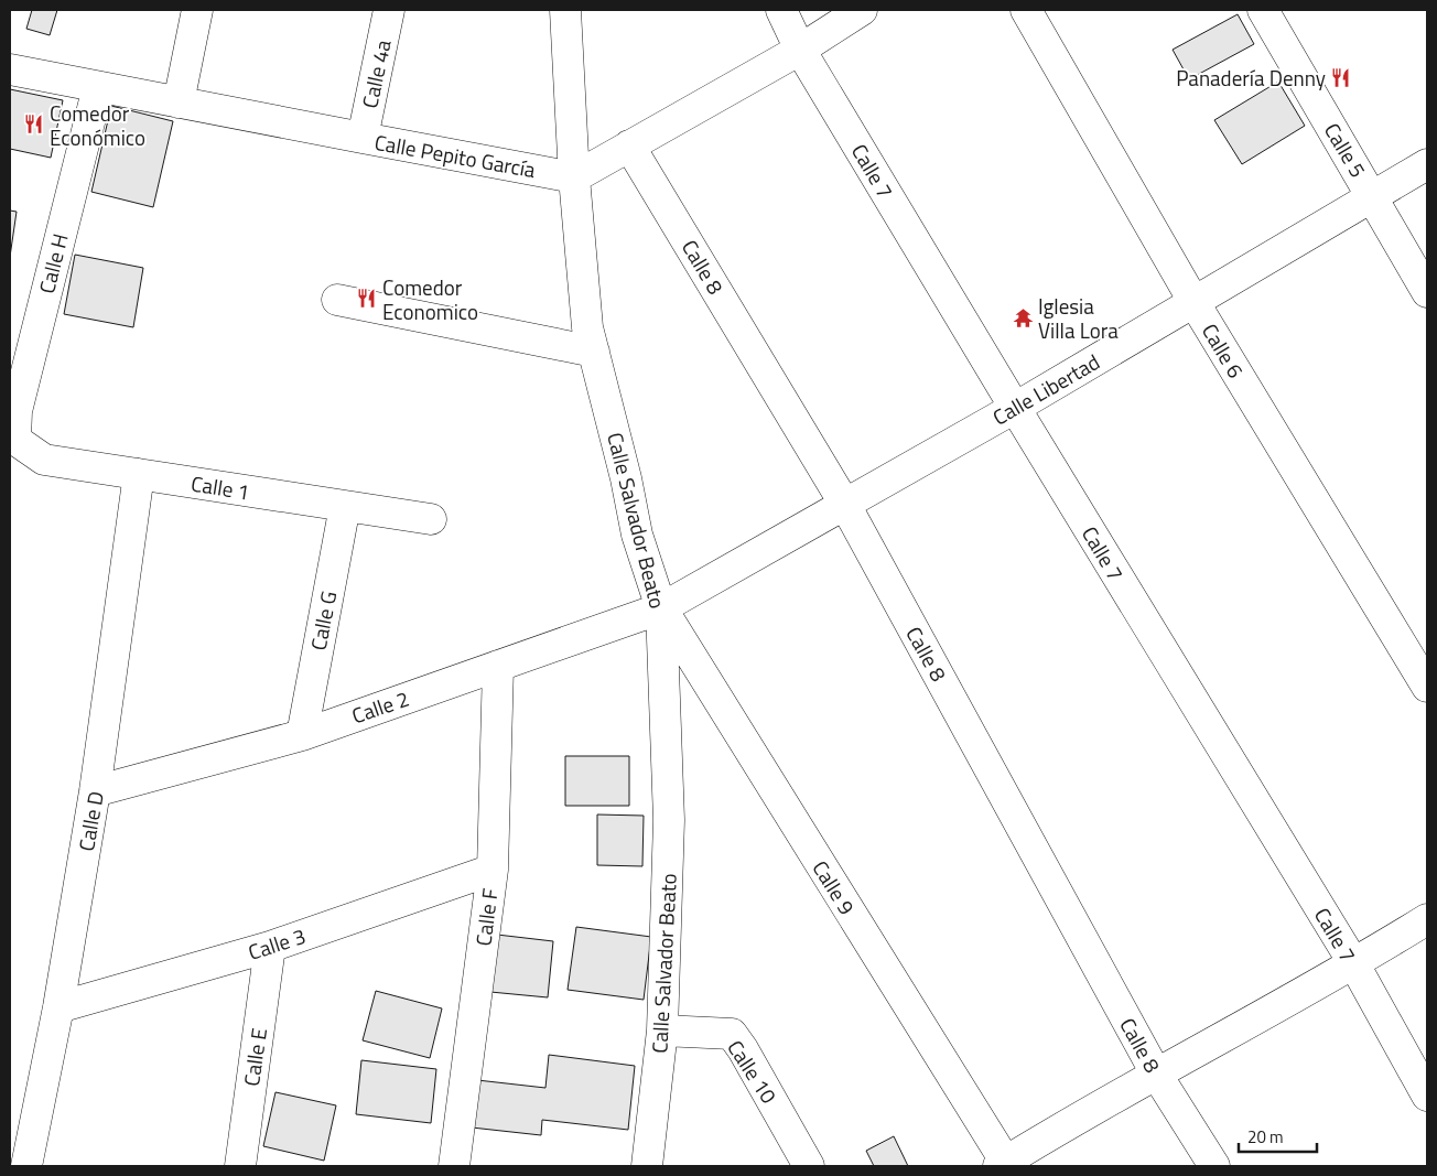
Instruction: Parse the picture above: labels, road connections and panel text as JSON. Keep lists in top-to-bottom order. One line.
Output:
{"streets":{"street":["Calle 4a","Calle 5","Calle Pepito García","Calle 7","Calle H","Calle 8","Calle 6","Calle Libertad","Calle 1","Calle Salvador Beato","Calle G","Calle 2","Calle D","Calle 9","Calle F","Calle 3","Calle E","Calle 10"]},"crossings":[["Calle 4a","Calle Pepito García"],["Calle 5","Calle Libertad"],["Calle Pepito García","Calle H"],["Calle Pepito García","Calle Salvador Beato"],["Calle 7","Calle Libertad"],["Calle H","Calle 1"],["Calle 8","Calle Libertad"],["Calle 6","Calle Libertad"],["Calle Libertad","Calle Salvador Beato"],["Calle Libertad","Calle 2"],["Calle Libertad","Calle 9"],["Calle 1","Calle G"],["Calle 1","Calle D"],["Calle Salvador Beato","Calle 2"],["Calle Salvador Beato","Calle 9"],["Calle Salvador Beato","Calle 10"],["Calle G","Calle 2"],["Calle 2","Calle D"],["Calle 2","Calle 9"],["Calle 2","Calle F"],["Calle D","Calle 3"],["Calle F","Calle 3"],["Calle 3","Calle E"]],"places":{"restaurant":["Panadería Denny","Comedor Económico","Comedor Economico"],"temple":["Iglesia Villa Lora"]},"scale_bar":"20 m"}
